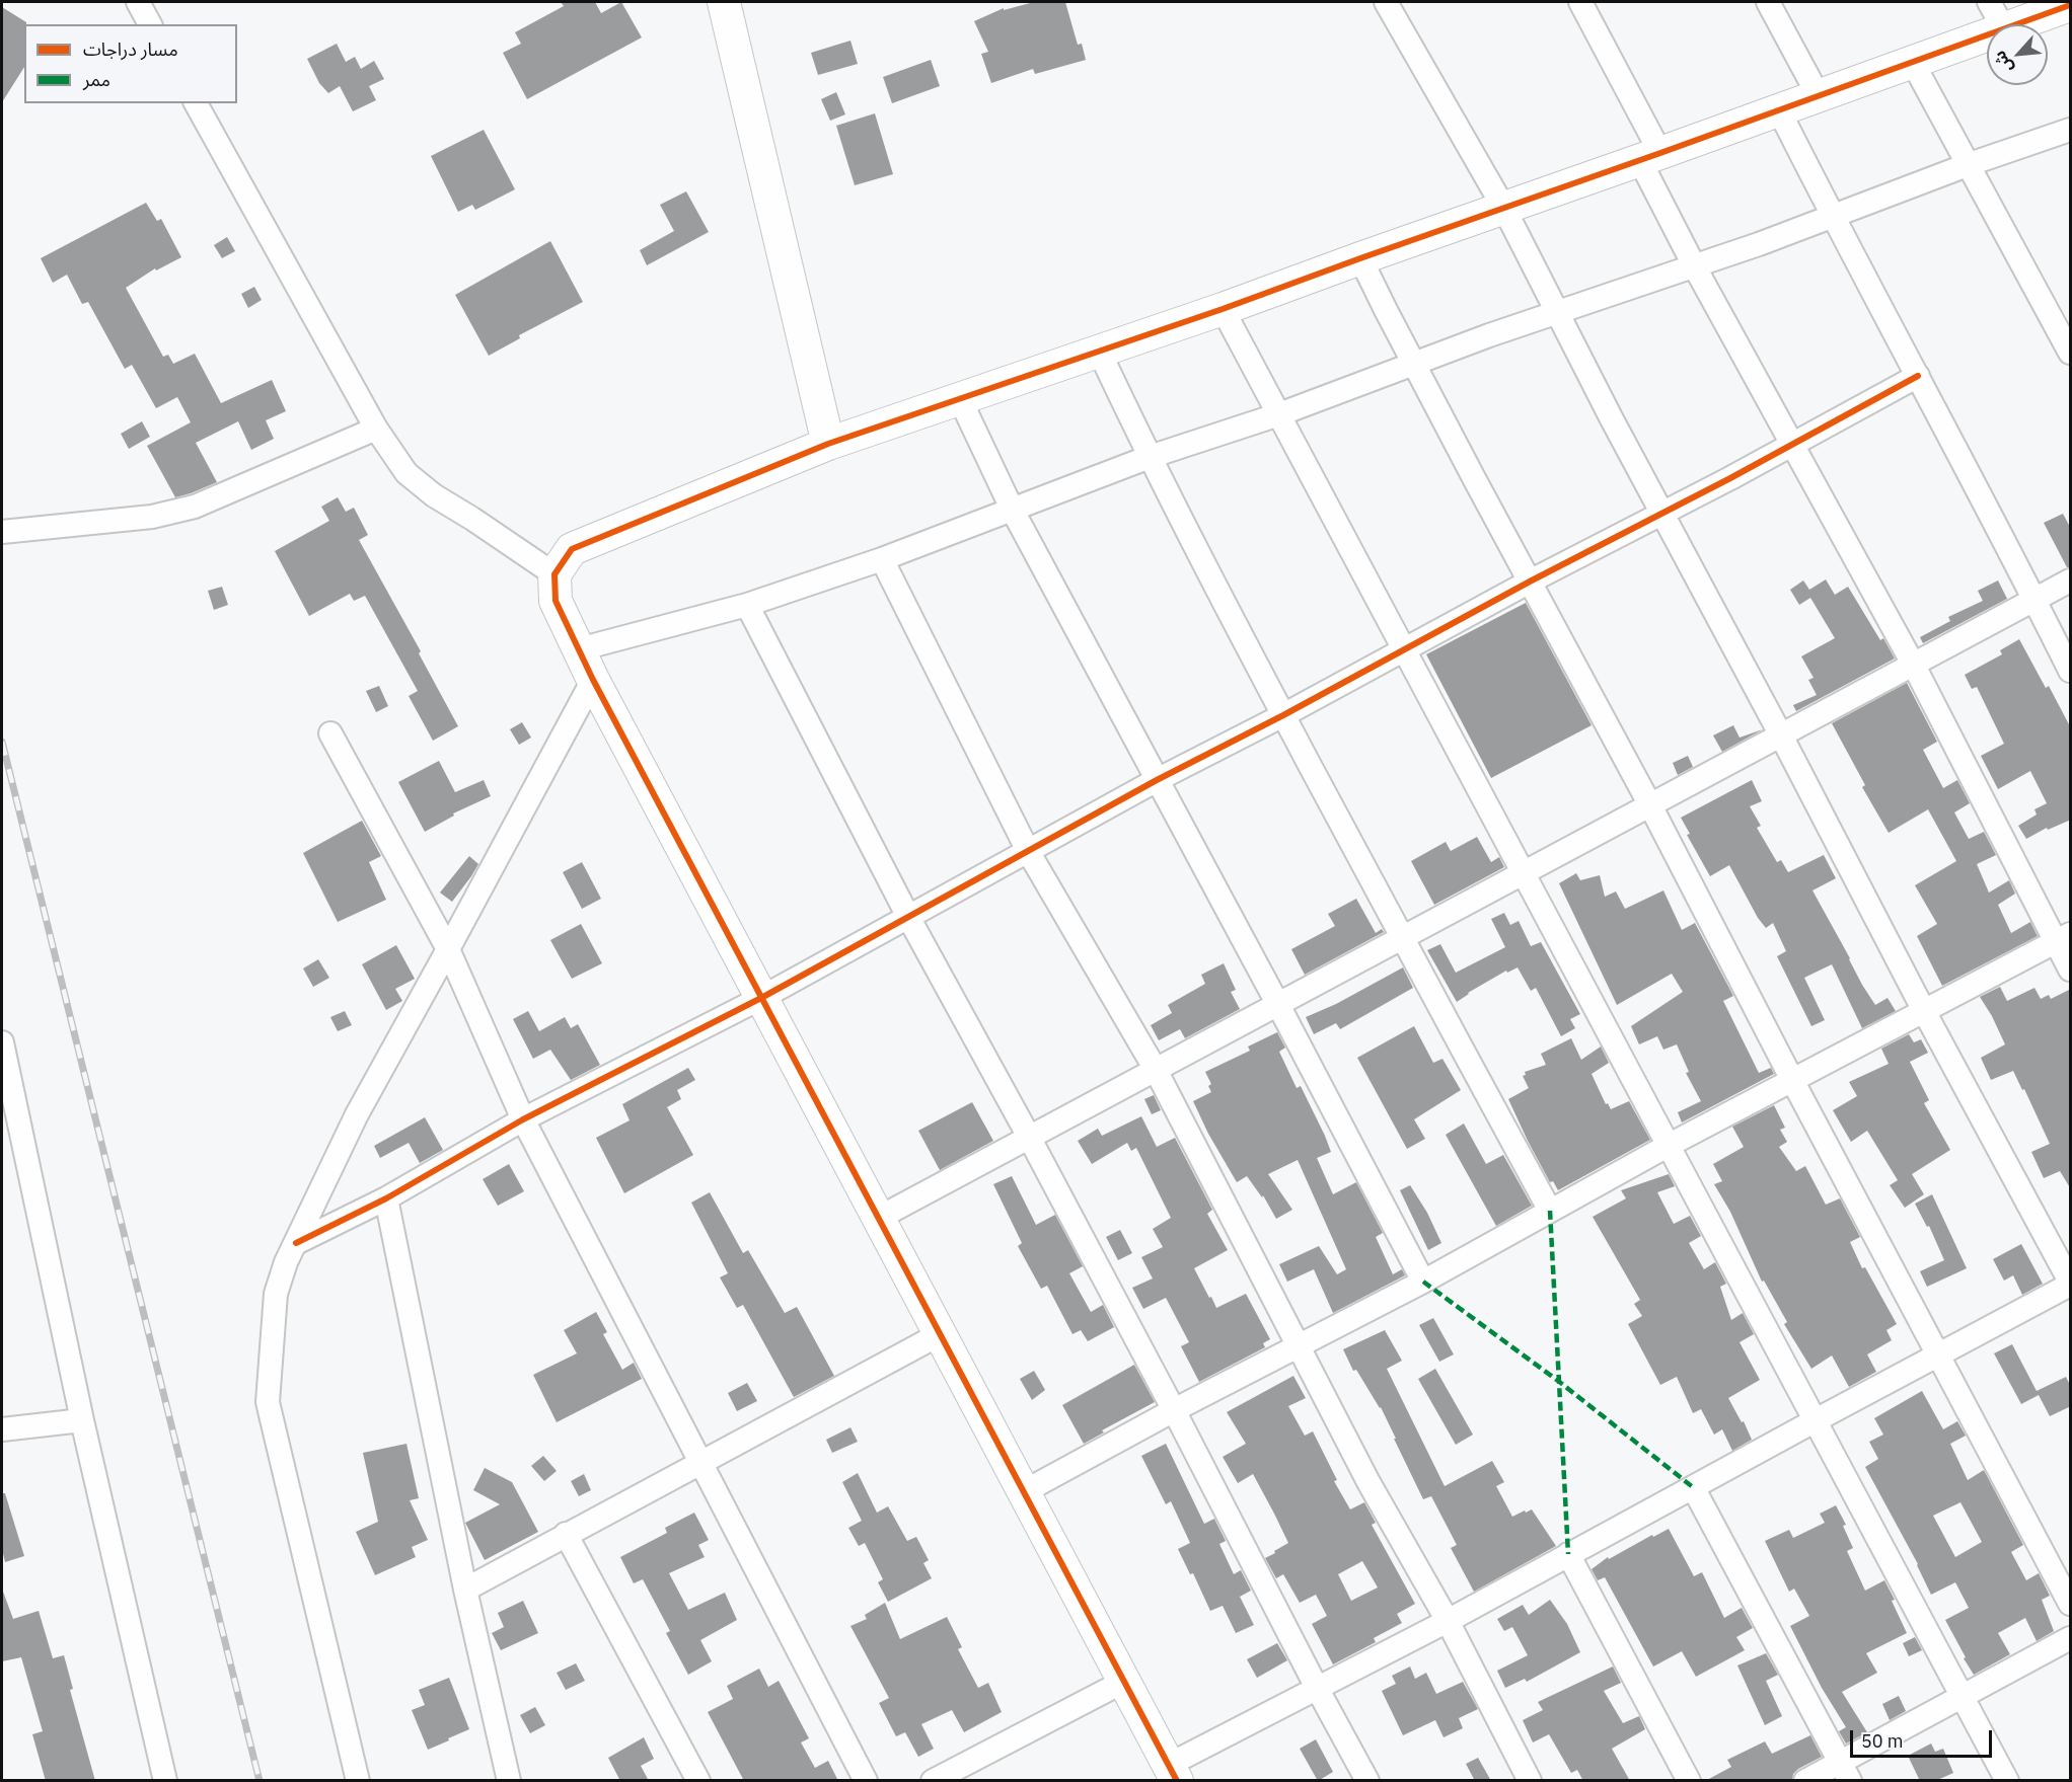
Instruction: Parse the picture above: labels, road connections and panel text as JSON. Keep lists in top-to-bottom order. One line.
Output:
{"legend":["مسار دراجات","ممر"],"scale_bar":"50 m","north":"bottom left"}
